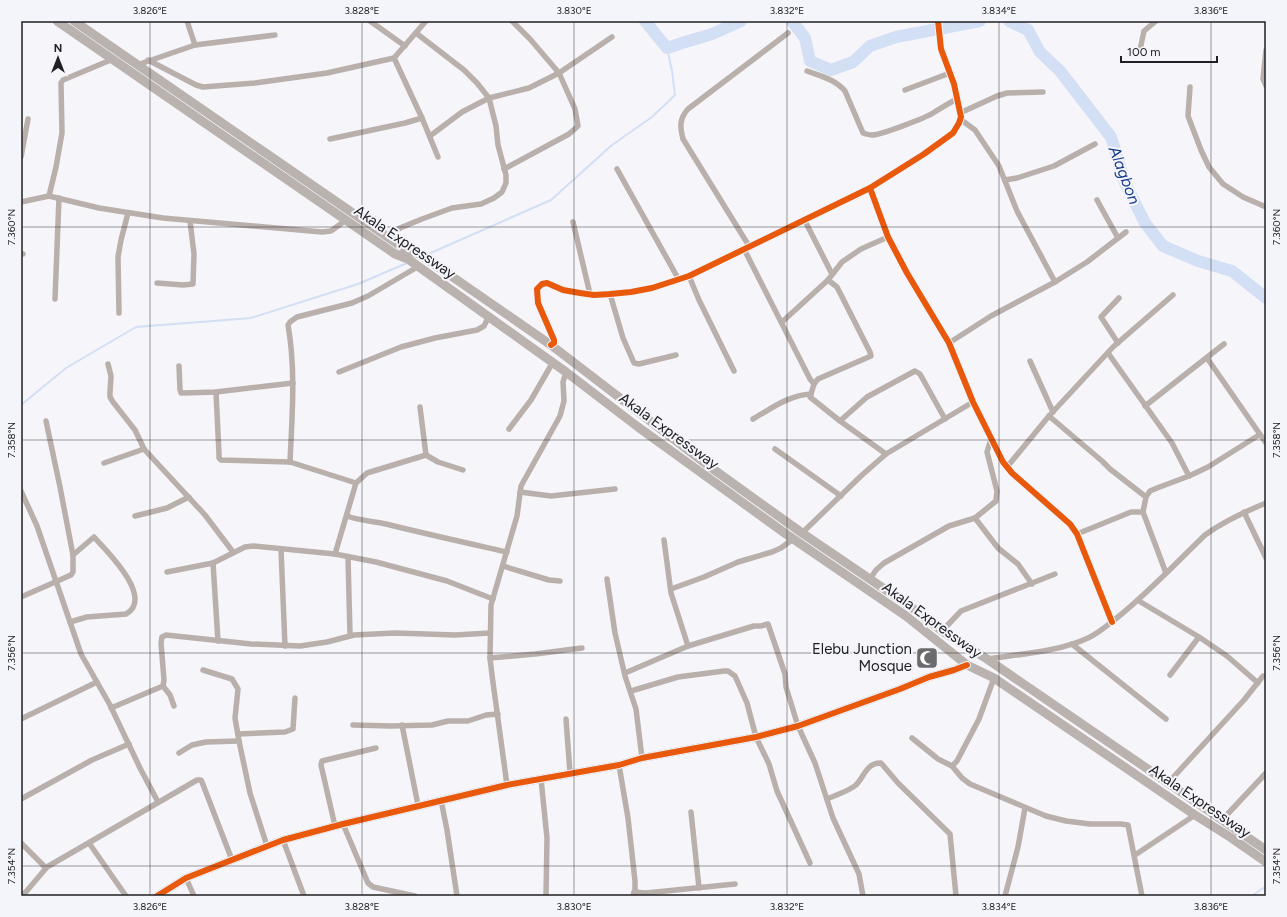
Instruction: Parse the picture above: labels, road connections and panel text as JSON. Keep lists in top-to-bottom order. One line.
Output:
{"streets":{"main road":["Akala Expressway"]},"water":["Alagbon"],"places":{"mosque":["Elebu Junction Mosque"]},"scale_bar":"100 m","north":"top","coordinates":["3.826°E","3.828°E","3.830°E","3.832°E","3.834°E","3.836°E","7.360°N","7.358°N","7.356°N","7.354°N"]}
